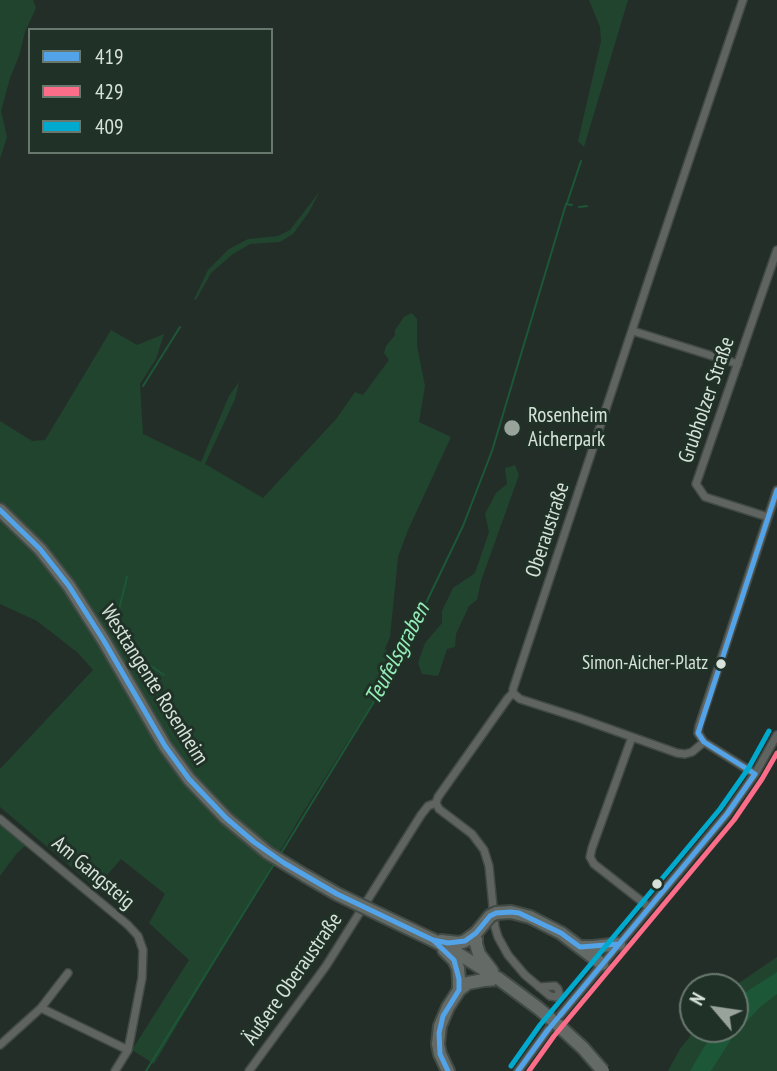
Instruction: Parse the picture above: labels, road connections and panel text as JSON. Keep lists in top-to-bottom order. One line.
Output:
{"streets":{"highway":["Westtangente Rosenheim"],"street":["Grubholzer Straße","Oberaustraße","Am Gangsteig","Äußere Oberaustraße"]},"crossings":[["Oberaustraße","Äußere Oberaustraße"]],"water":["Teufelsgraben"],"places":["Rosenheim Aicherpark","Simon-Aicher-Platz"],"lines":["transit line 419","transit line 409","transit line 429"],"legend":["419","429","409"],"north":"top left"}
